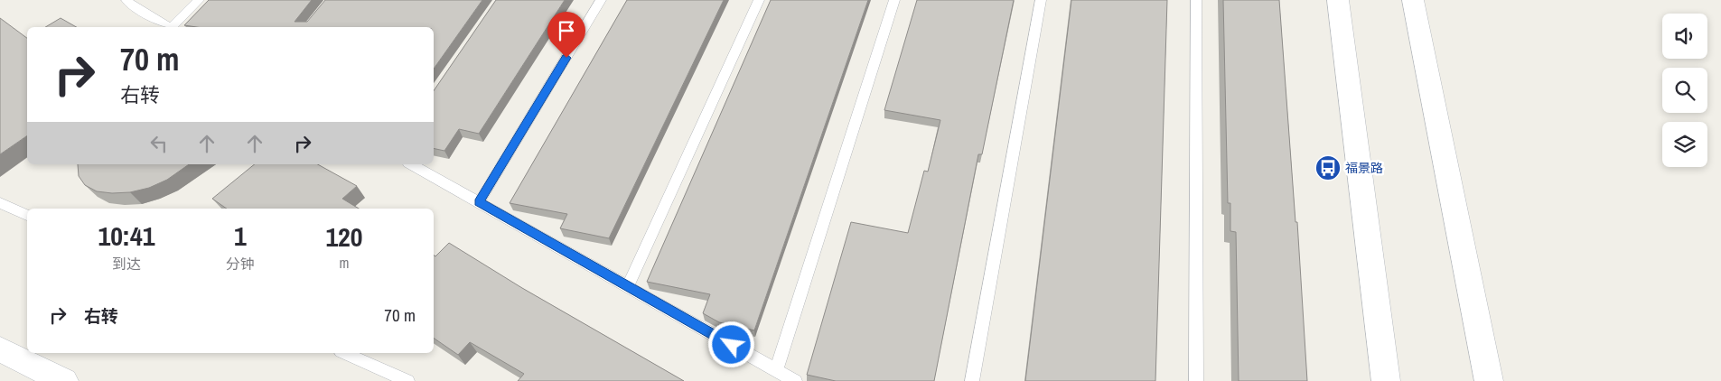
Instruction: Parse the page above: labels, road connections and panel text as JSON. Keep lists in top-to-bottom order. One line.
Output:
{"places":{"bus stop":["福景路"]},"page":{"turn":["70 m","右转"],"eta":["10:41","到达","1","分钟","120","m"],"list":[{"name":"右转","value":"70 m"}]}}
